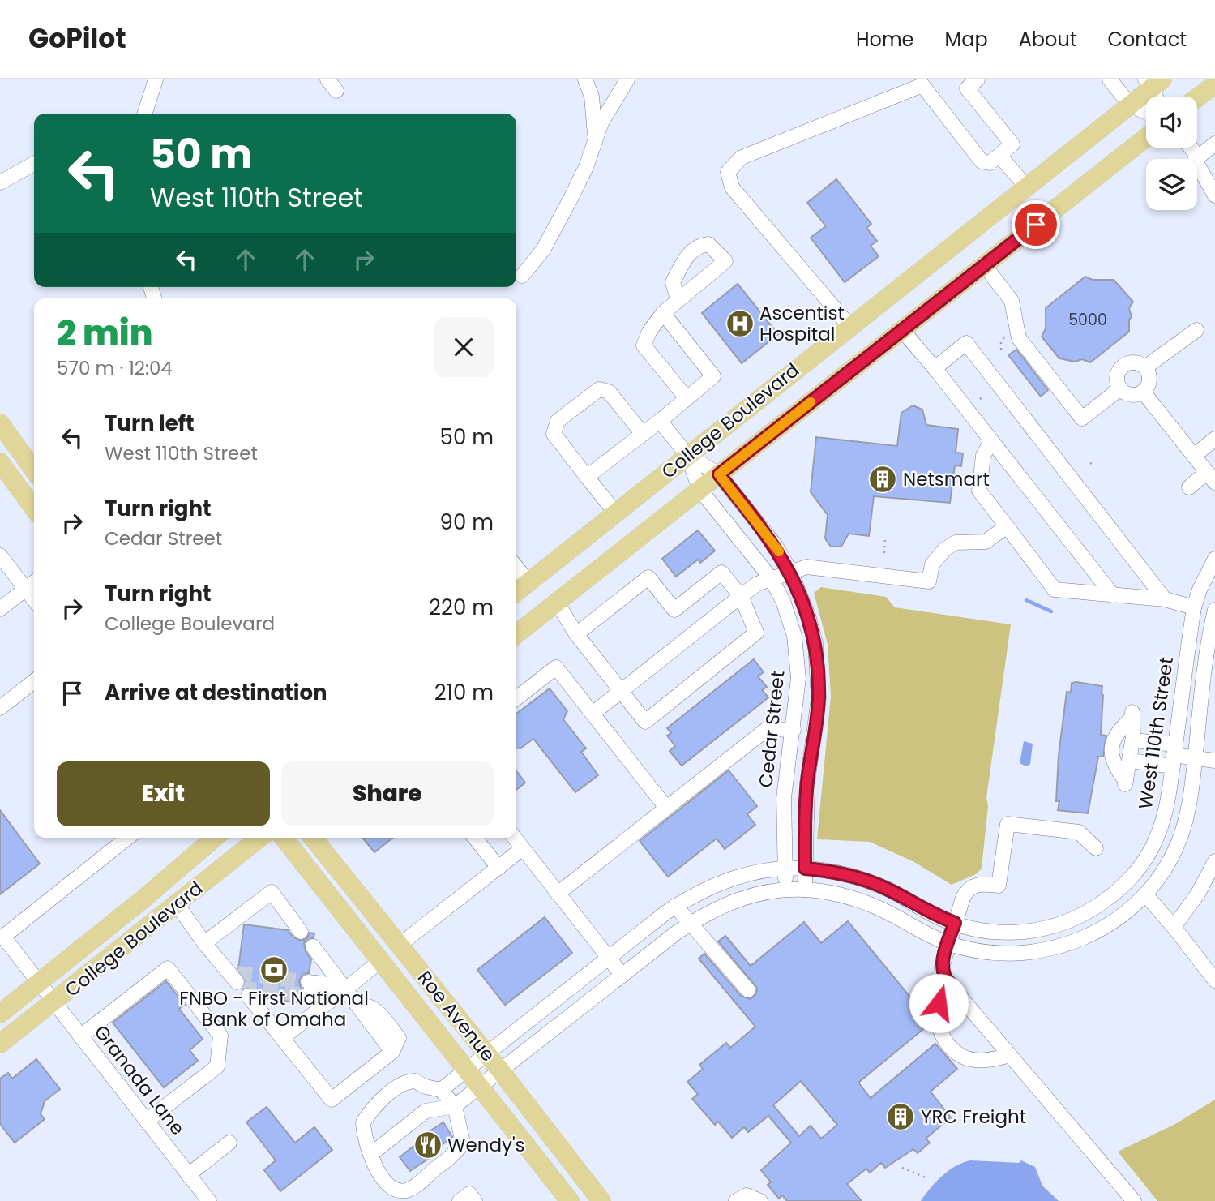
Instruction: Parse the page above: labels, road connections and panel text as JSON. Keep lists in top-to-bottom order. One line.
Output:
{"streets":{"main road":["College Boulevard","Roe Avenue"],"street":["Cedar Street","West 110th Street","Granada Lane"]},"crossings":[["College Boulevard","Cedar Street"],["College Boulevard","Granada Lane"],["Cedar Street","West 110th Street"],["West 110th Street","Roe Avenue"]],"places":{"hospital":["Ascentist Hospital"],"building":["Netsmart","YRC Freight"],"bank":["FNBO - First National Bank of Omaha"],"restaurant":["Wendy's"]},"house_numbers":["5000"],"page":{"header":"GoPilot","nav":["Home","Map","About","Contact"],"turn":["50 m","West 110th Street"],"heading":["2 min","570 m · 12:04"],"list":[{"name":"Turn left","note":"West 110th Street","value":"50 m"},{"name":"Turn right","note":"Cedar Street","value":"90 m"},{"name":"Turn right","note":"College Boulevard","value":"220 m"},{"name":"Arrive at destination","value":"210 m"}],"buttons":["Exit","Share"]}}
